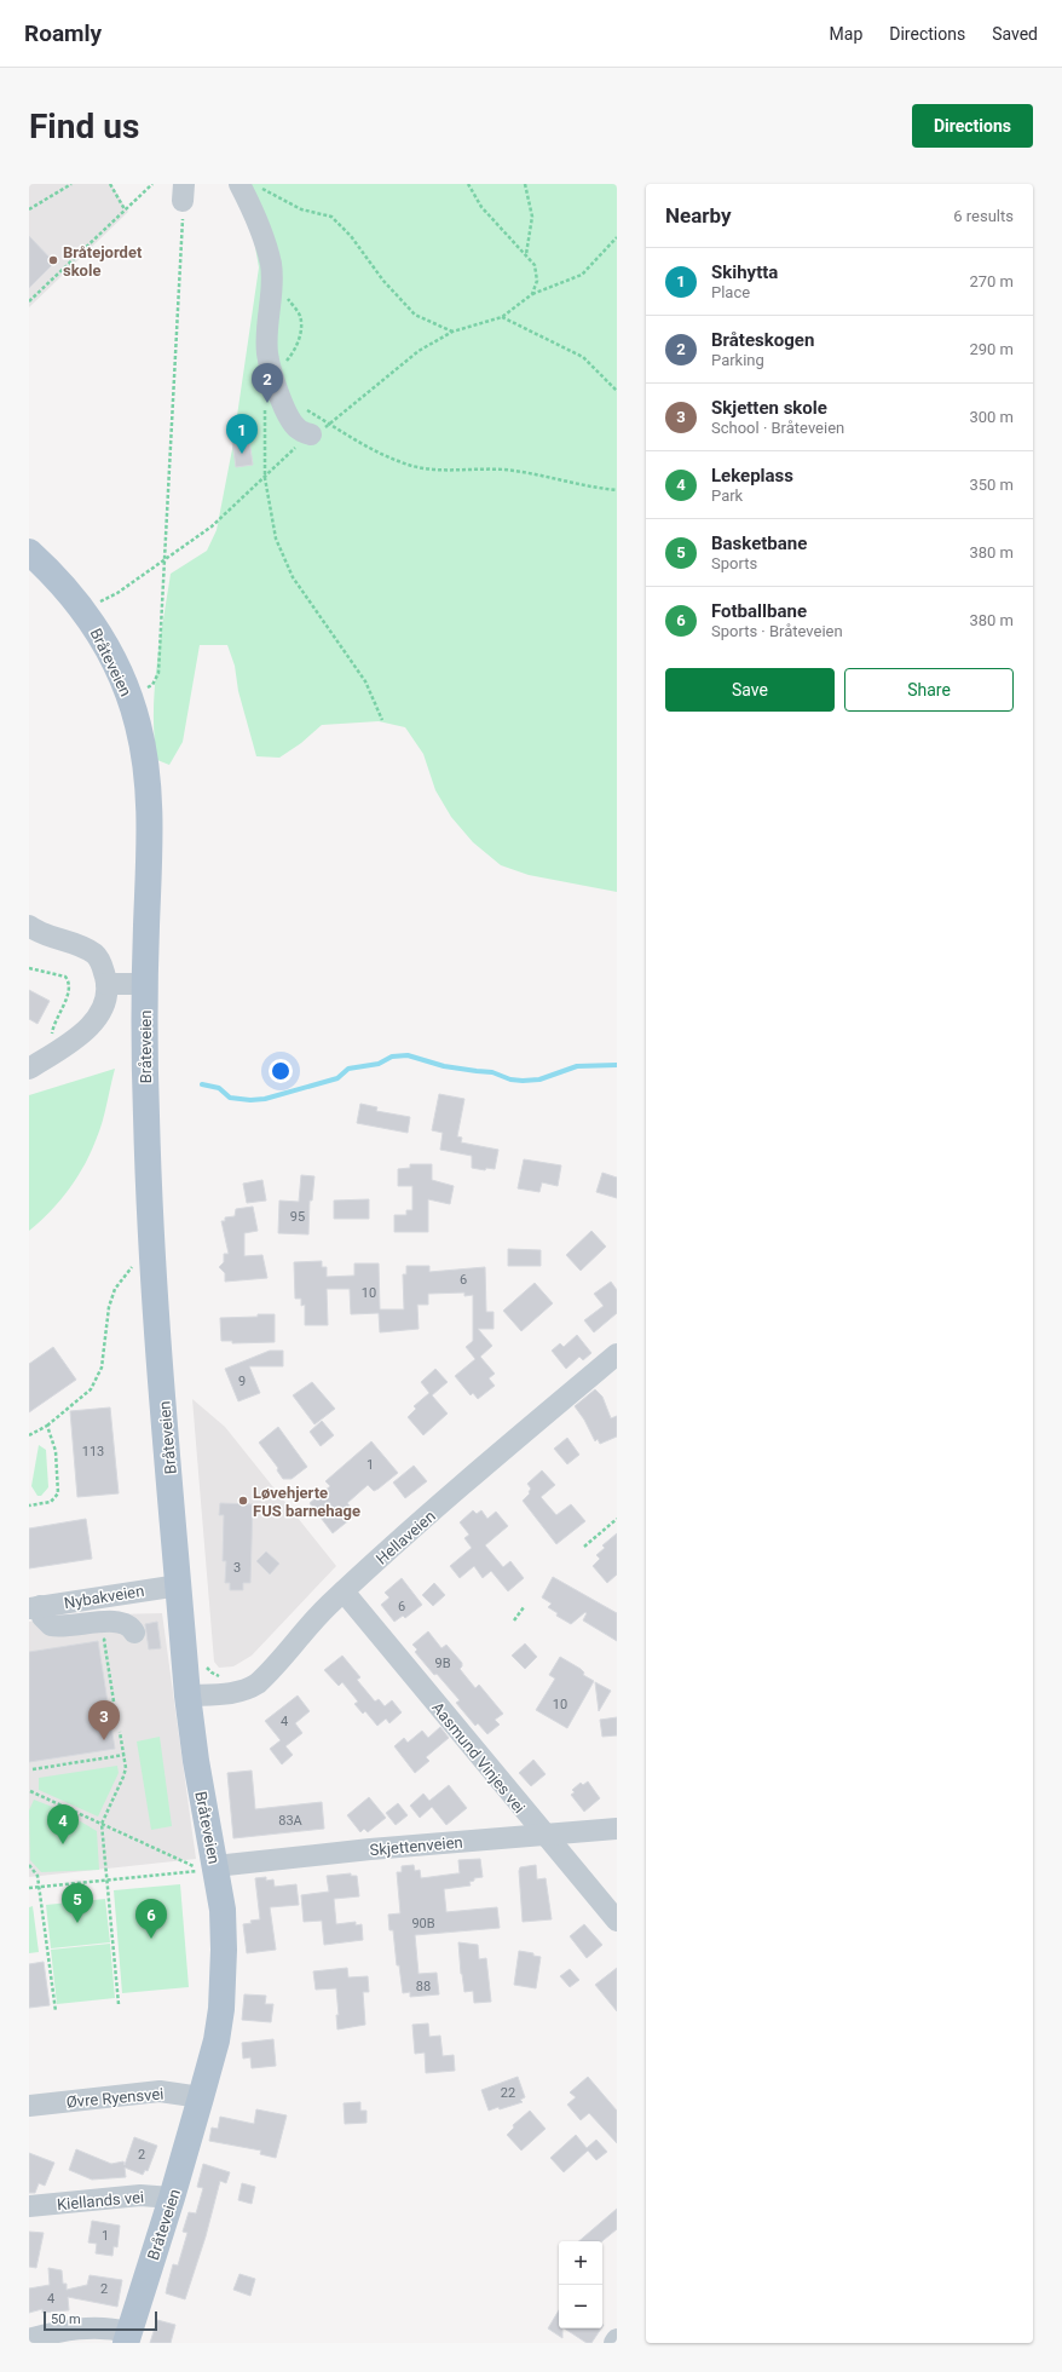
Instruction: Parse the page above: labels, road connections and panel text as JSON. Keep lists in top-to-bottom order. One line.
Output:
{"streets":{"main road":["Bråteveien"],"street":["Hellaveien","Nybakveien","Aasmund Vinjes vei","Skjettenveien","Øvre Ryensvei","Kiellands vei"]},"crossings":[["Bråteveien","Hellaveien"],["Bråteveien","Nybakveien"],["Bråteveien","Skjettenveien"],["Bråteveien","Øvre Ryensvei"],["Bråteveien","Kiellands vei"],["Hellaveien","Aasmund Vinjes vei"],["Aasmund Vinjes vei","Skjettenveien"]],"places":["Bråtejordet skole","Løvehjerte FUS barnehage"],"house_numbers":["95","6","10","9","113","1","3","6","9B","10","4","83A","90B","88","22","2","1","2","4"],"scale_bar":"50 m","page":{"header":"Roamly","nav":["Map","Directions","Saved"],"buttons":["Directions",["Save","Share"]],"title":"Find us","heading":["Nearby","6 results"],"list":[{"mark":"1","name":"Skihytta","note":"Place","value":"270 m"},{"mark":"2","name":"Bråteskogen","note":"Parking","value":"290 m"},{"mark":"3","name":"Skjetten skole","note":"School · Bråteveien","value":"300 m"},{"mark":"4","name":"Lekeplass","note":"Park","value":"350 m"},{"mark":"5","name":"Basketbane","note":"Sports","value":"380 m"},{"mark":"6","name":"Fotballbane","note":"Sports · Bråteveien","value":"380 m"}],"pins":["2","1","3","4","5","6"],"map_buttons":["+","−"],"scale":"50 m"}}
